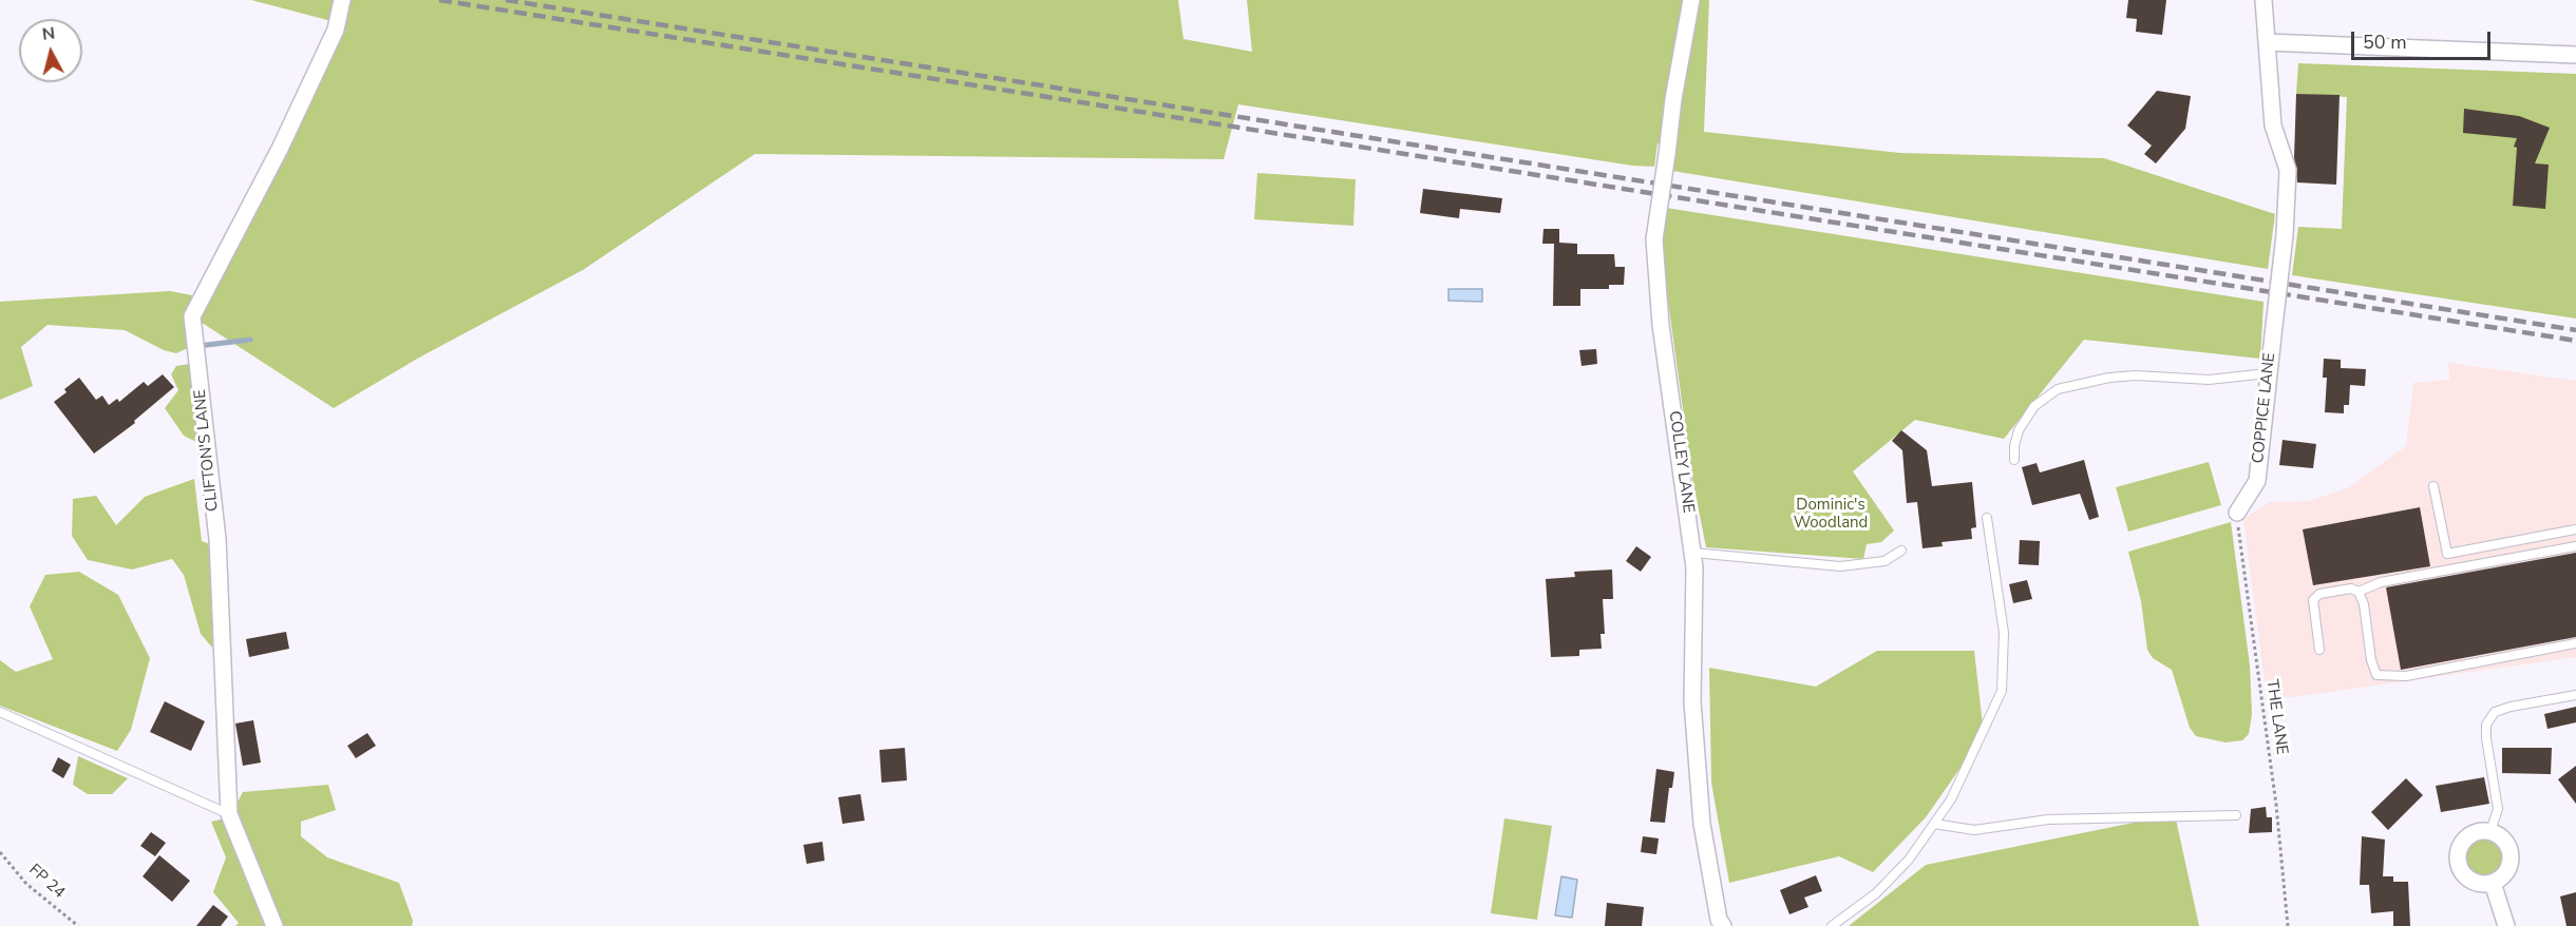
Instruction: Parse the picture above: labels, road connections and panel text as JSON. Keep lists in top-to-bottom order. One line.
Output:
{"streets":{"street":["COPPICE LANE","CLIFTON'S LANE","COLLEY LANE"],"path":["THE LANE","FP 24"]},"crossings":[["COPPICE LANE","THE LANE"]],"parks":["Dominic's Woodland"],"scale_bar":"50 m","north":"top"}
